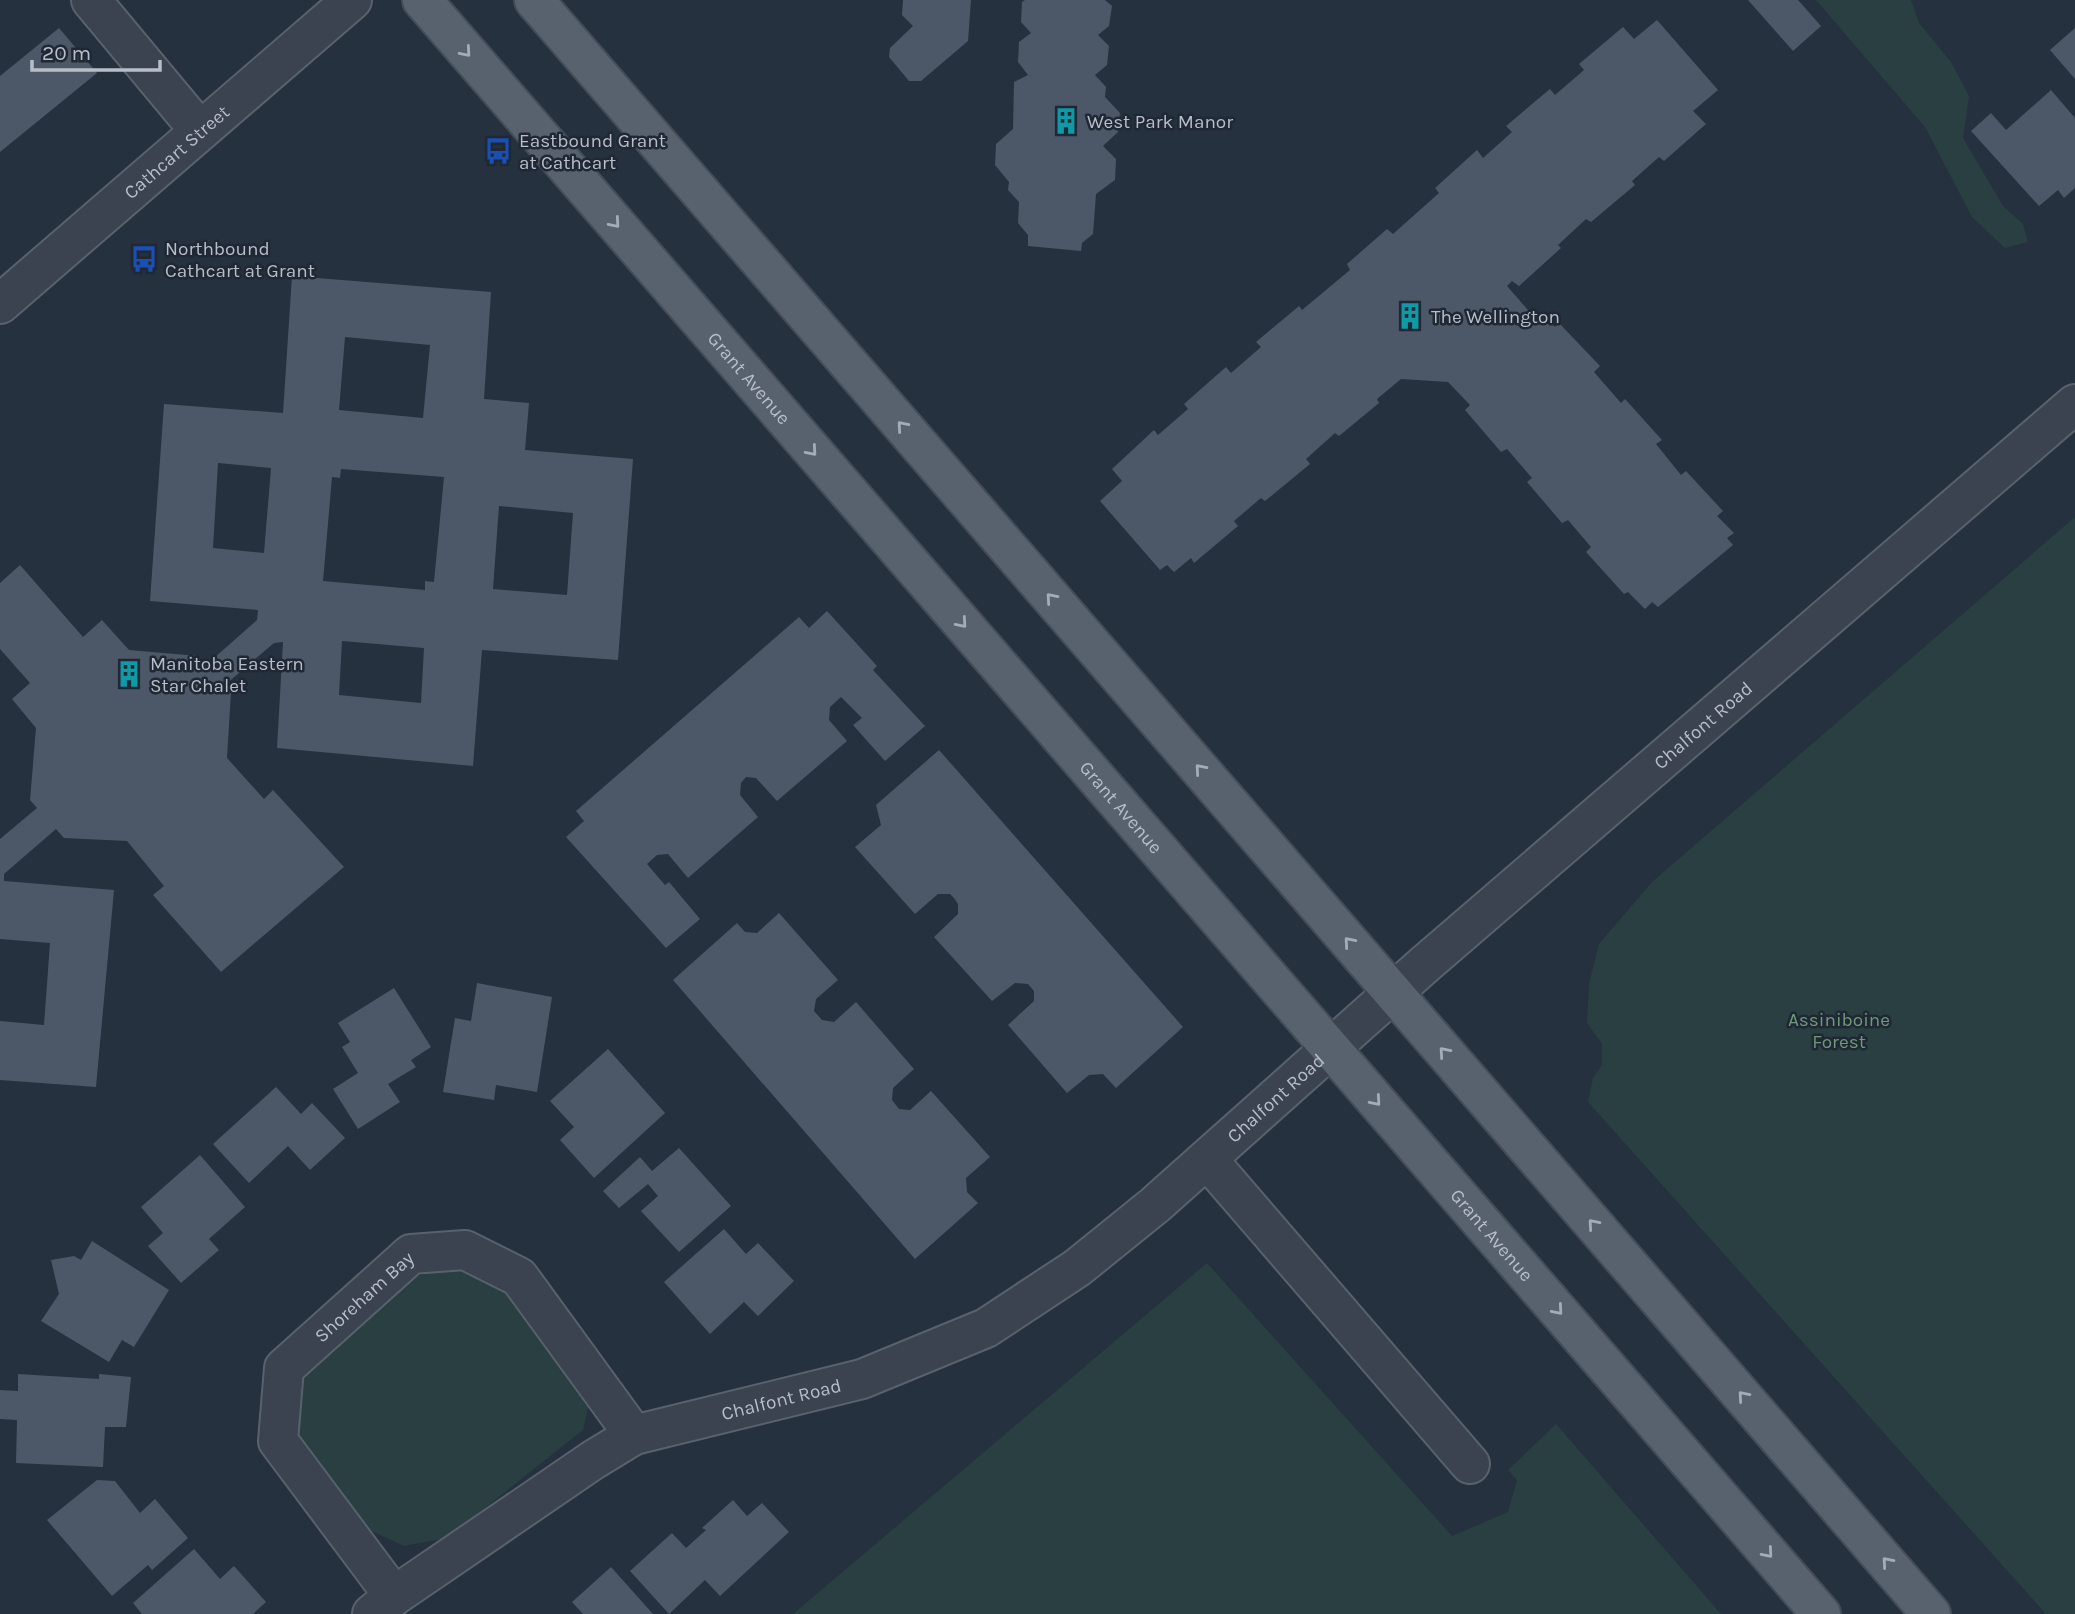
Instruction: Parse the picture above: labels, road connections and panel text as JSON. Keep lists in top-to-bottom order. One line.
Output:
{"streets":{"main road":["Grant Avenue"],"street":["Cathcart Street","Chalfont Road","Shoreham Bay"]},"crossings":[["Grant Avenue","Chalfont Road"],["Chalfont Road","Shoreham Bay"]],"parks":["Assiniboine Forest"],"places":{"building":["West Park Manor","The Wellington","Manitoba Eastern Star Chalet"],"bus stop":["Eastbound Grant at Cathcart","Northbound Cathcart at Grant"]},"scale_bar":"20 m"}
